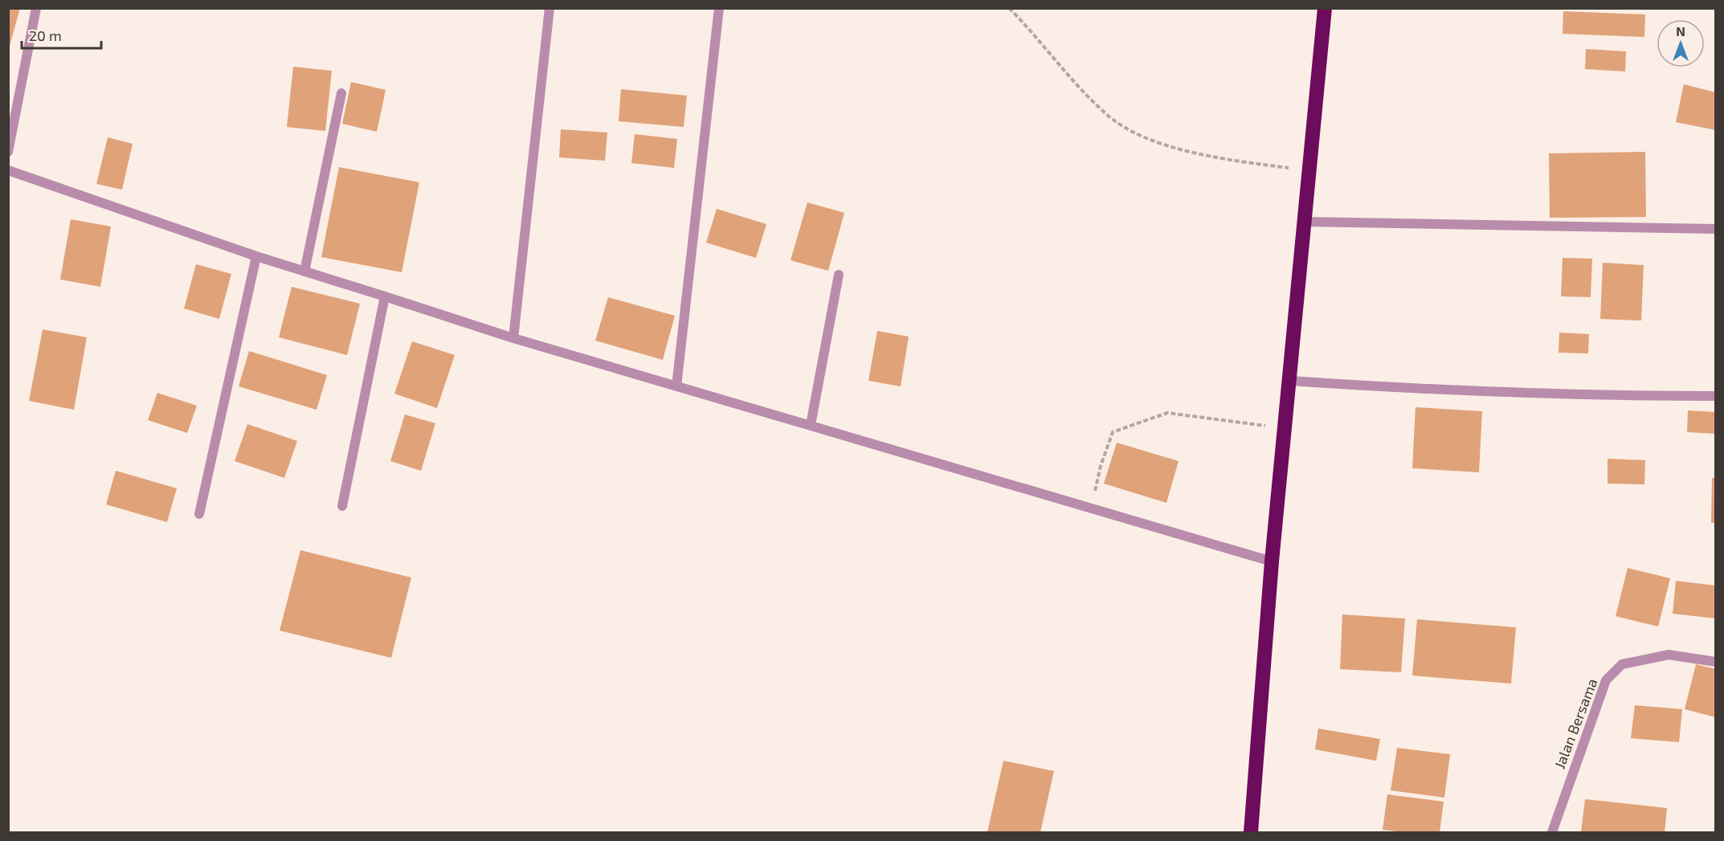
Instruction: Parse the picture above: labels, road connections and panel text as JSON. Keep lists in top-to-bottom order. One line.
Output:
{"streets":{"street":["Jalan Bersama"]},"scale_bar":"20 m","north":"top"}
